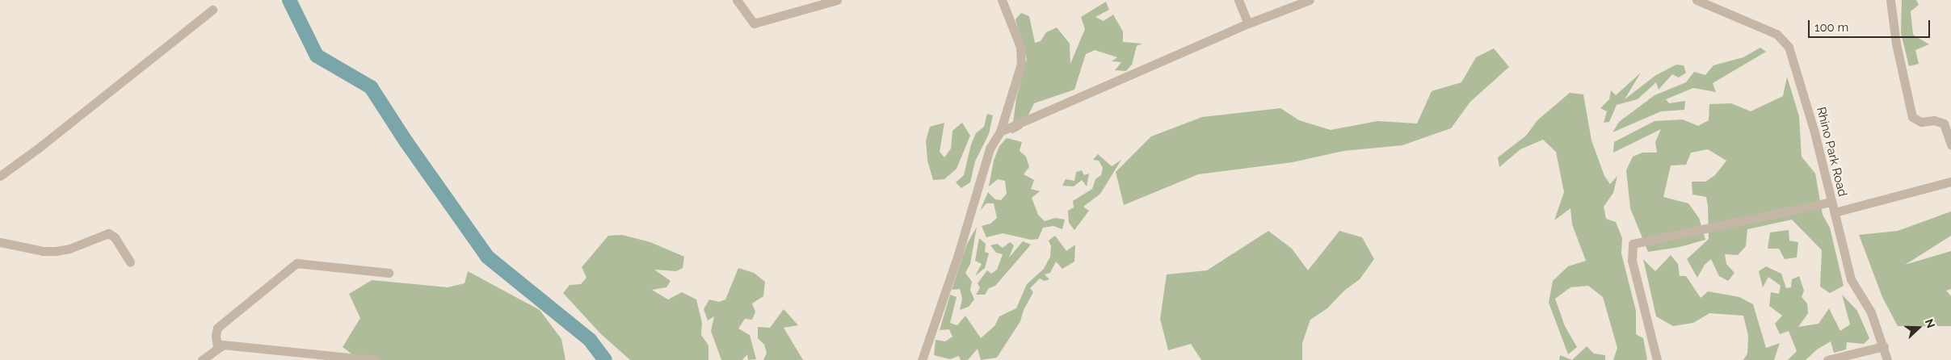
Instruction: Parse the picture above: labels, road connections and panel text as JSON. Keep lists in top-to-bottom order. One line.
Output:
{"streets":{"street":["Rhino Park Road"]},"scale_bar":"100 m","north":"right"}
